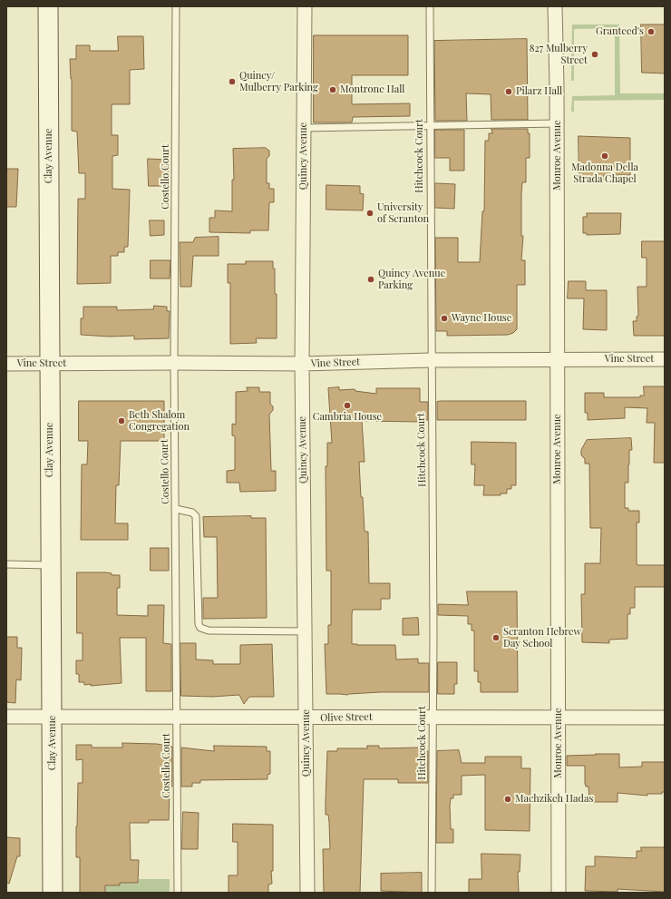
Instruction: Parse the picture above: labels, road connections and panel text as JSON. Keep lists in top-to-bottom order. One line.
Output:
{"streets":{"main road":["Clay Avenue"],"street":["Monroe Avenue","Quincy Avenue","Vine Street","Olive Street"],"lane":["Hitchcock Court","Costello Court"]},"crossings":[["Monroe Avenue","Vine Street"],["Monroe Avenue","Olive Street"],["Clay Avenue","Vine Street"],["Clay Avenue","Olive Street"],["Quincy Avenue","Vine Street"],["Quincy Avenue","Olive Street"],["Hitchcock Court","Vine Street"],["Hitchcock Court","Olive Street"],["Costello Court","Vine Street"],["Costello Court","Olive Street"]],"places":["Granteed's","827 Mulberry Street","Quincy/ Mulberry Parking","Montrone Hall","Pilarz Hall","Madonna Della Strada Chapel","University of Scranton","Quincy Avenue Parking","Wayne House","Cambria House","Beth Shalom Congregation","Scranton Hebrew Day School","Machzikeh Hadas"]}
